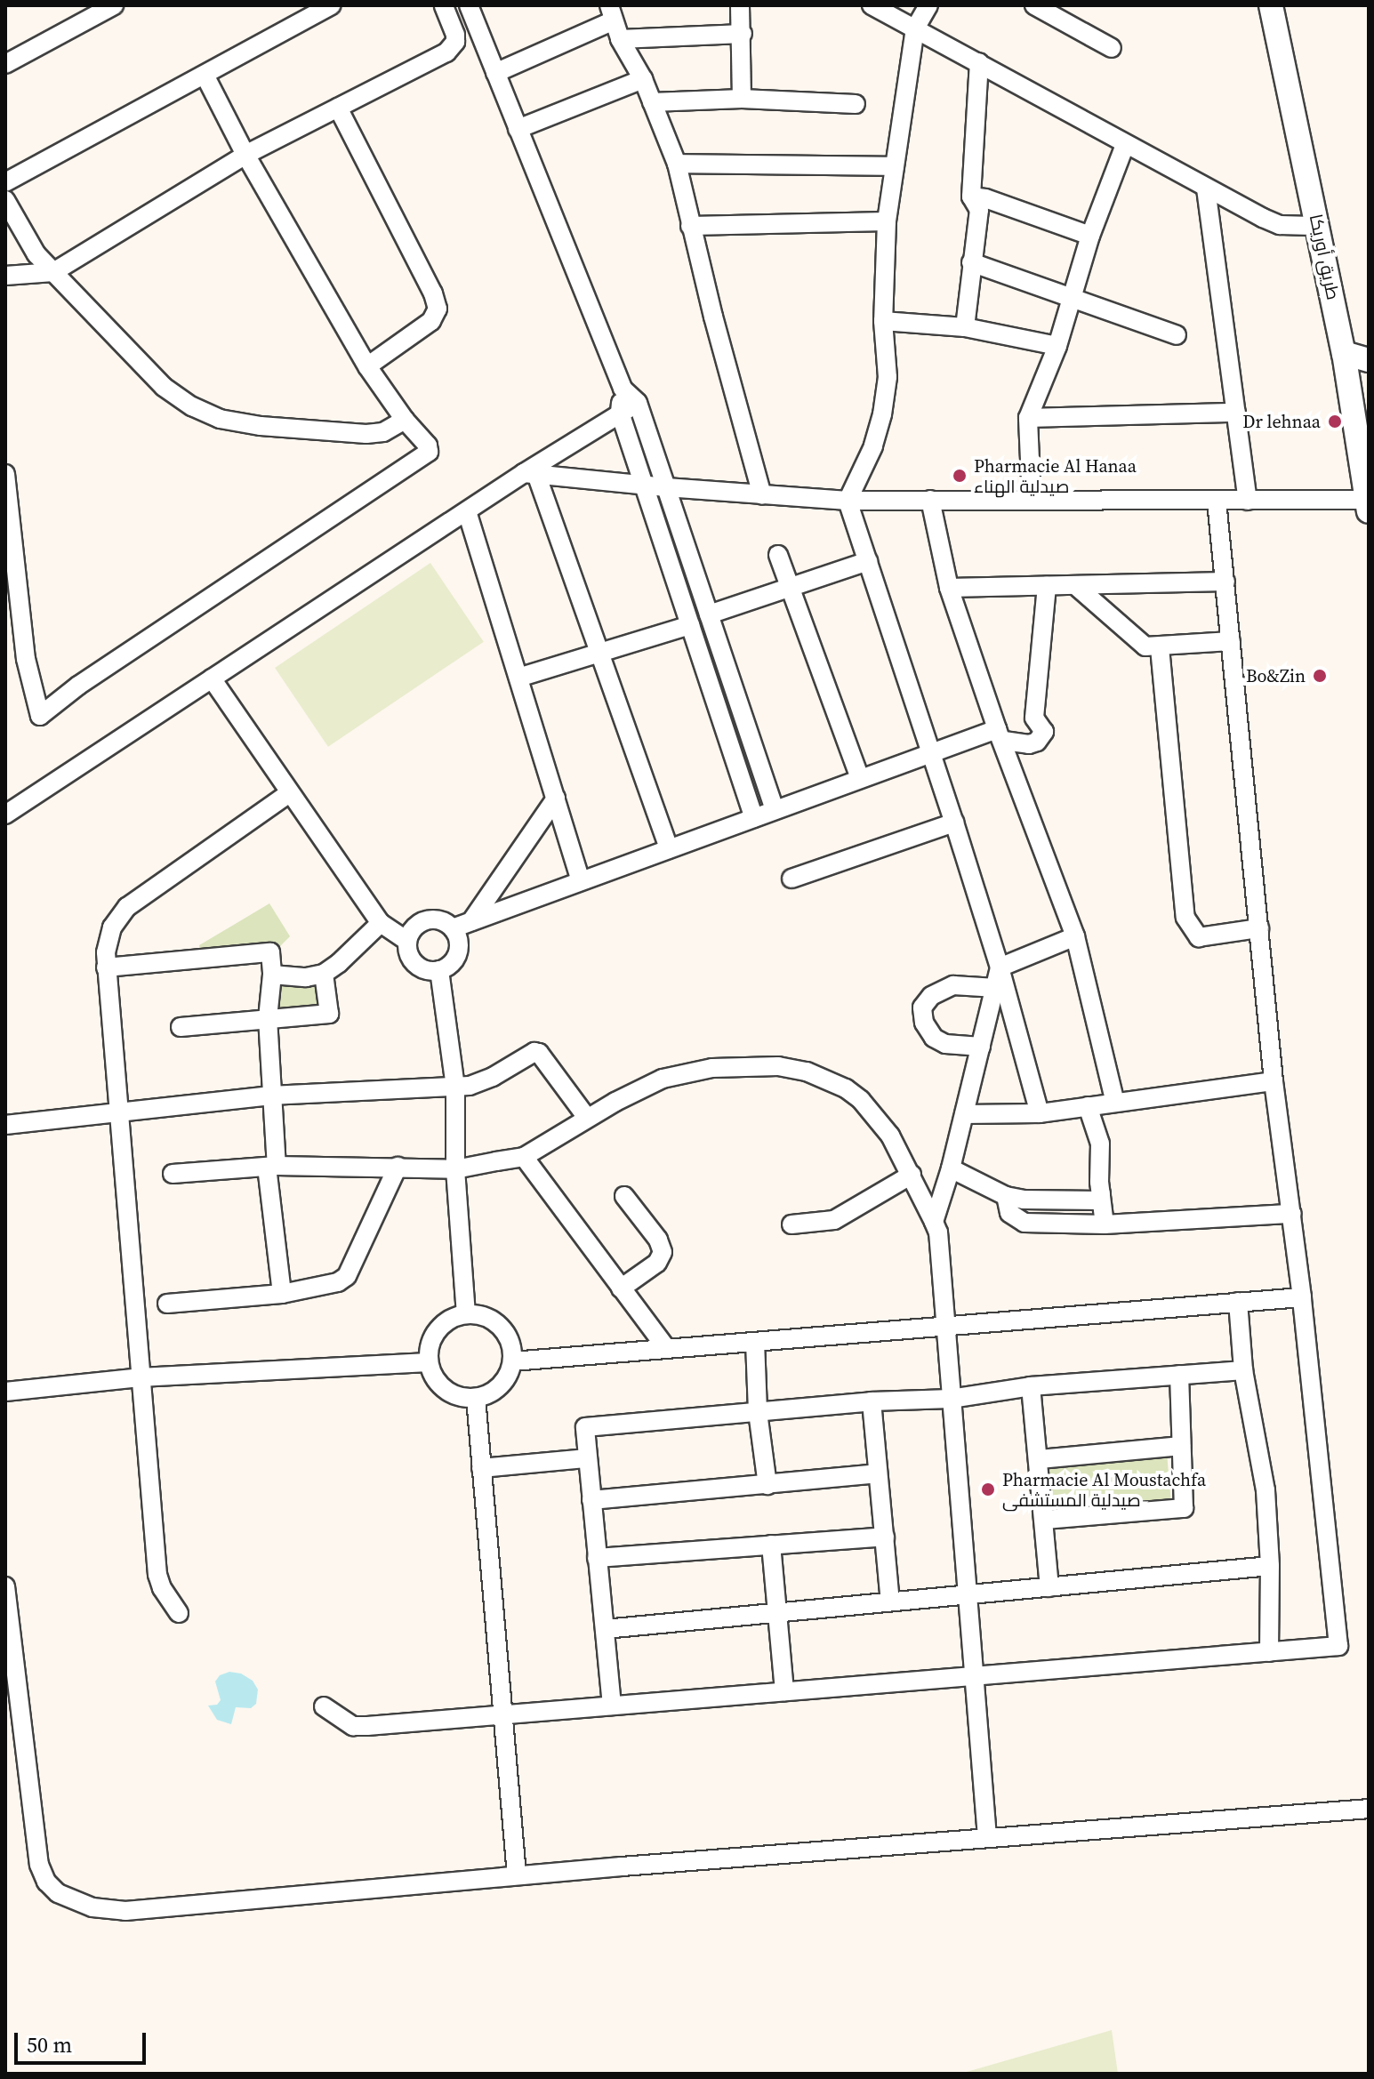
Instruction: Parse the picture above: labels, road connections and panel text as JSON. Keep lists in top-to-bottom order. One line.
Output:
{"streets":{"street":["طريق أوريكا"]},"places":["Dr lehnaa","Pharmacie Al Hanaa صيدلية الهناء","Bo&Zin","Pharmacie Al Moustachfa صيدلية المستشفى"],"scale_bar":"50 m"}
